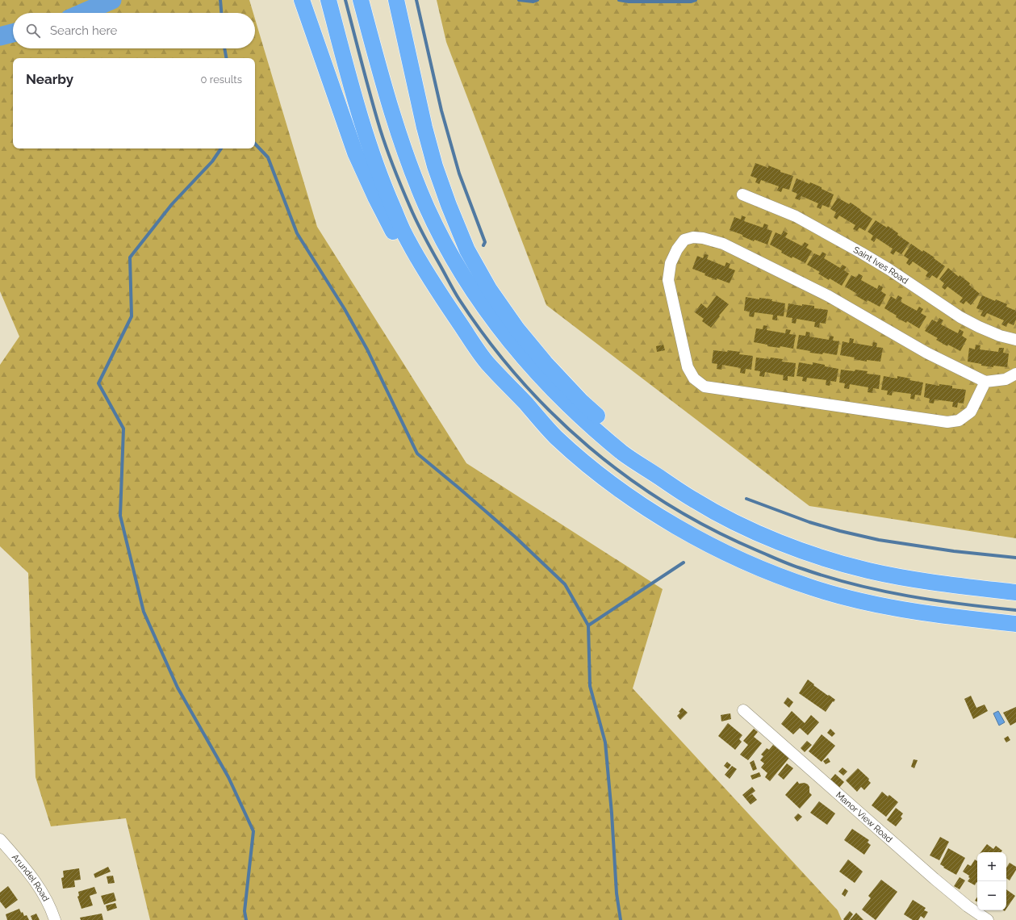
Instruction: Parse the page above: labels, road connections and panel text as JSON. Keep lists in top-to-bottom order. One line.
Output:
{"streets":{"street":["Saint Ives Road","Manor View Road","Arundel Road"]},"page":{"search":"Search here","heading":["Nearby","0 results"],"map_buttons":["+","−"]}}
